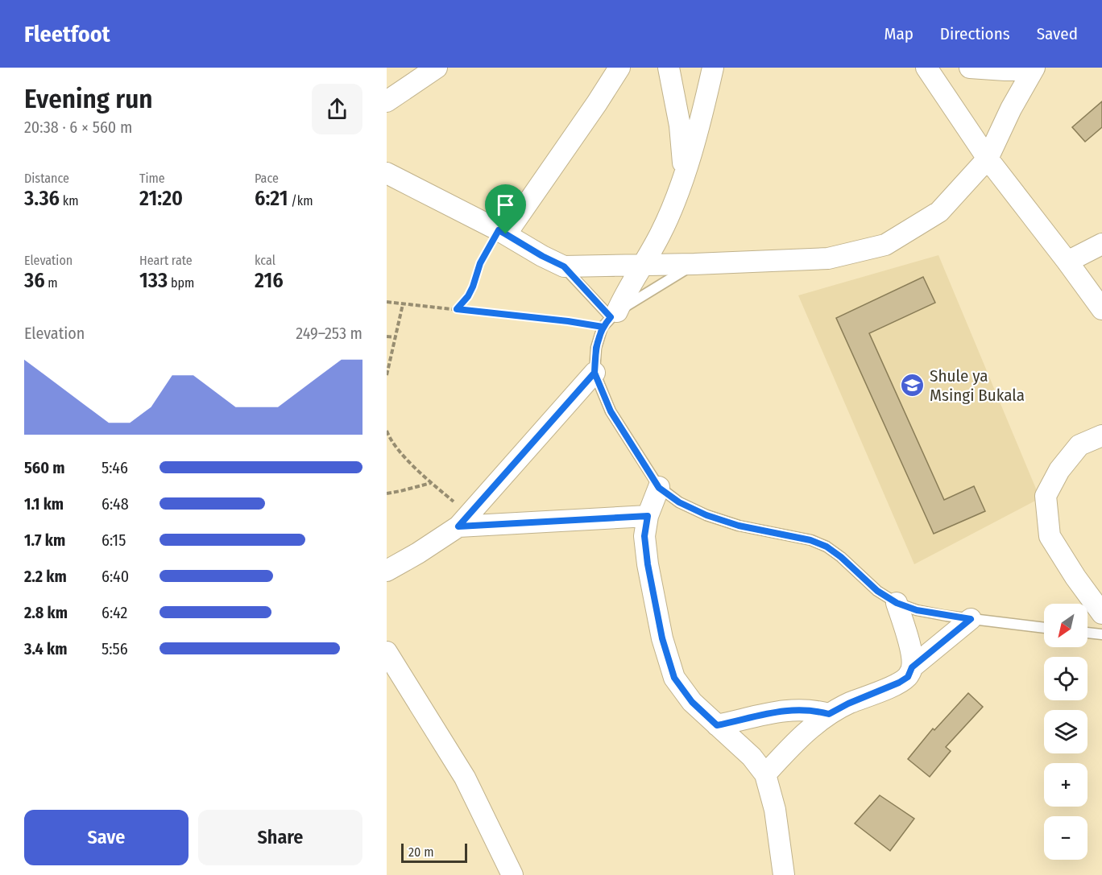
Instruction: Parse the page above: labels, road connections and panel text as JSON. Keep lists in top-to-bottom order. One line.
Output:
{"places":{"school or university":["Shule ya Msingi Bukala"]},"scale_bar":"20 m","north":"bottom left","page":{"header":"Fleetfoot","nav":["Map","Directions","Saved"],"heading":["Evening run","20:38 · 6 × 560 m"],"stats":[["Distance","3.36 km"],["Time","21:20"],["Pace","6:21 /km"],["Elevation","36 m"],["Heart rate","133 bpm"],["kcal","216"]],"chart":["Elevation","249–253 m"],"list":[{"name":"560 m","note":"5:46"},{"name":"1.1 km","note":"6:48"},{"name":"1.7 km","note":"6:15"},{"name":"2.2 km","note":"6:40"},{"name":"2.8 km","note":"6:42"},{"name":"3.4 km","note":"5:56"}],"map_buttons":["+","−"],"buttons":["Save","Share"],"scale":"20 m"}}
